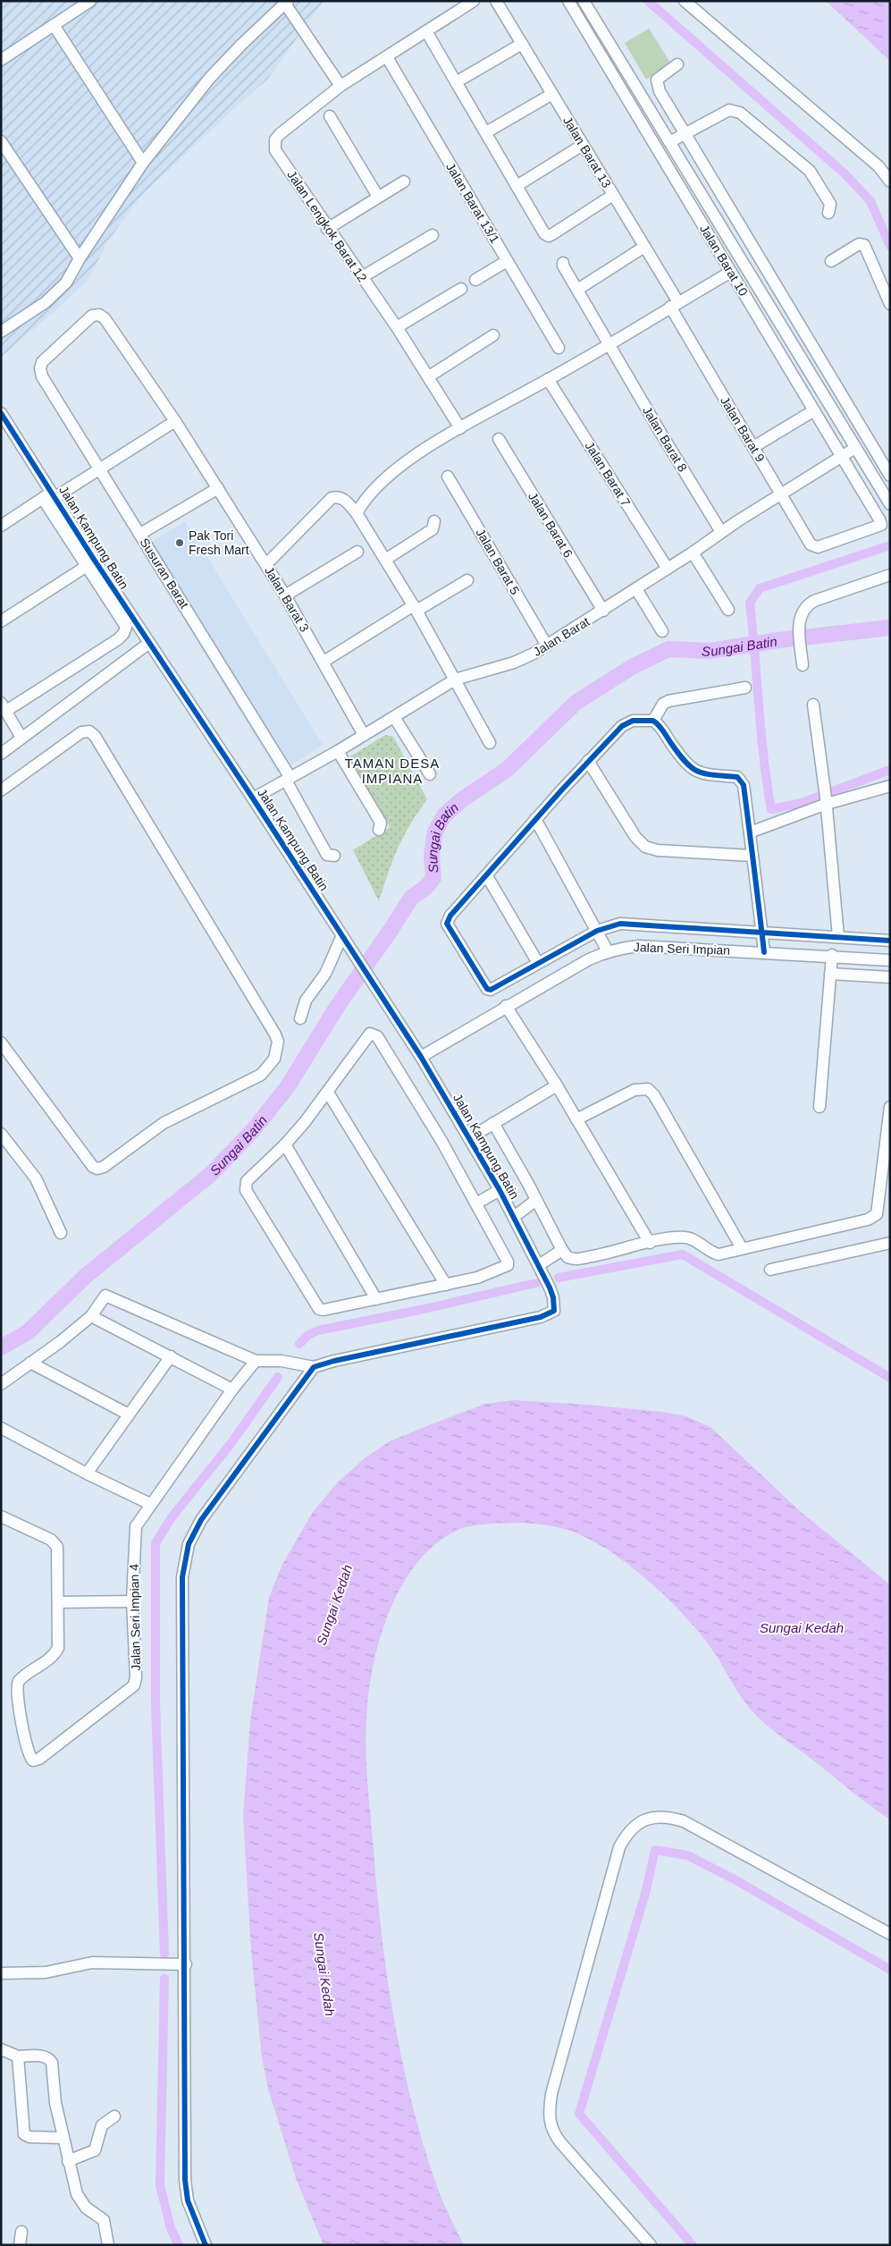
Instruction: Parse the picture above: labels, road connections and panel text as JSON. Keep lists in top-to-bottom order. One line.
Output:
{"streets":{"street":["Jalan Barat 13","Jalan Barat 13/1","Jalan Lengkok Barat 12","Jalan Barat 10","Jalan Barat 9","Jalan Barat 8","Jalan Barat 7","Jalan Barat 6","Jalan Kampung Batin","Jalan Barat 5","Susuran Barat","Jalan Barat 3","Jalan Barat","Jalan Seri Impian","Jalan Seri Impian 4"]},"crossings":[["Jalan Barat 13","Jalan Barat 9"],["Jalan Barat 13/1","Jalan Lengkok Barat 12"],["Jalan Barat 10","Jalan Barat 9"],["Jalan Barat 10","Jalan Barat"],["Jalan Barat 9","Jalan Barat"],["Jalan Barat 8","Jalan Barat"],["Jalan Barat 7","Jalan Barat"],["Jalan Barat 6","Jalan Barat"],["Jalan Kampung Batin","Jalan Barat"],["Jalan Kampung Batin","Jalan Seri Impian"],["Jalan Barat 5","Jalan Barat"],["Susuran Barat","Jalan Barat 3"],["Susuran Barat","Jalan Barat"],["Jalan Barat 3","Jalan Barat"]],"districts":["TAMAN DESA IMPIANA"],"water":["Sungai Batin","Sungai Kedah"],"places":["Pak Tori Fresh Mart"]}
